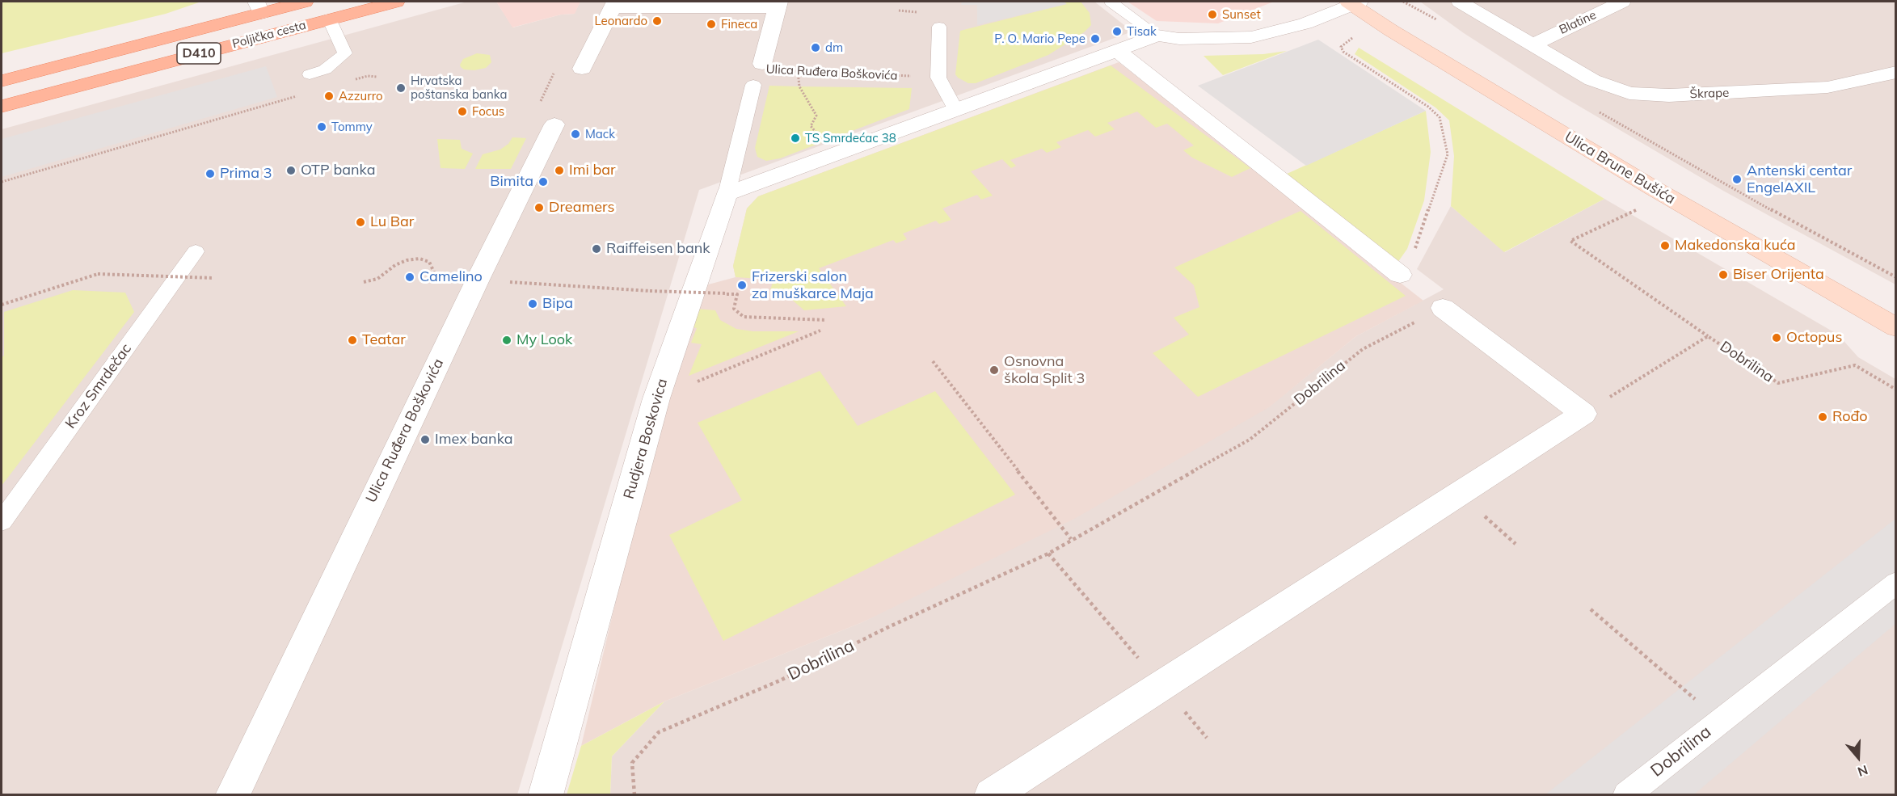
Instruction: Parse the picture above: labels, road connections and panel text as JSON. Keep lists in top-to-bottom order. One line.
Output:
{"streets":{"main road":["Poljička cesta","D410"],"street":["Blatine","Ulica Ruđera Boškovića","Škrape","Ulica Brune Bušića","Rudjera Boskovica"],"lane":["Dobrilina","Kroz Smrdečac"]},"crossings":[["Blatine","Škrape"]],"places":["Sunset","Leonardo","Fineca","Tisak","P. O. Mario Pepe","dm","Hrvatska poštanska banka","Azzurro","Focus","Tommy","Mack","TS Smrdećac 38","OTP banka","Imi bar","Prima 3","Antenski centar EngelAXIL","Bimita","Dreamers","Lu Bar","Makedonska kuća","Raiffeisen bank","Biser Orijenta","Camelino","Frizerski salon za muškarce Maja","Bipa","Octopus","Teatar","My Look","Osnovna škola Split 3","Rođo","Imex banka"],"north":"bottom"}
